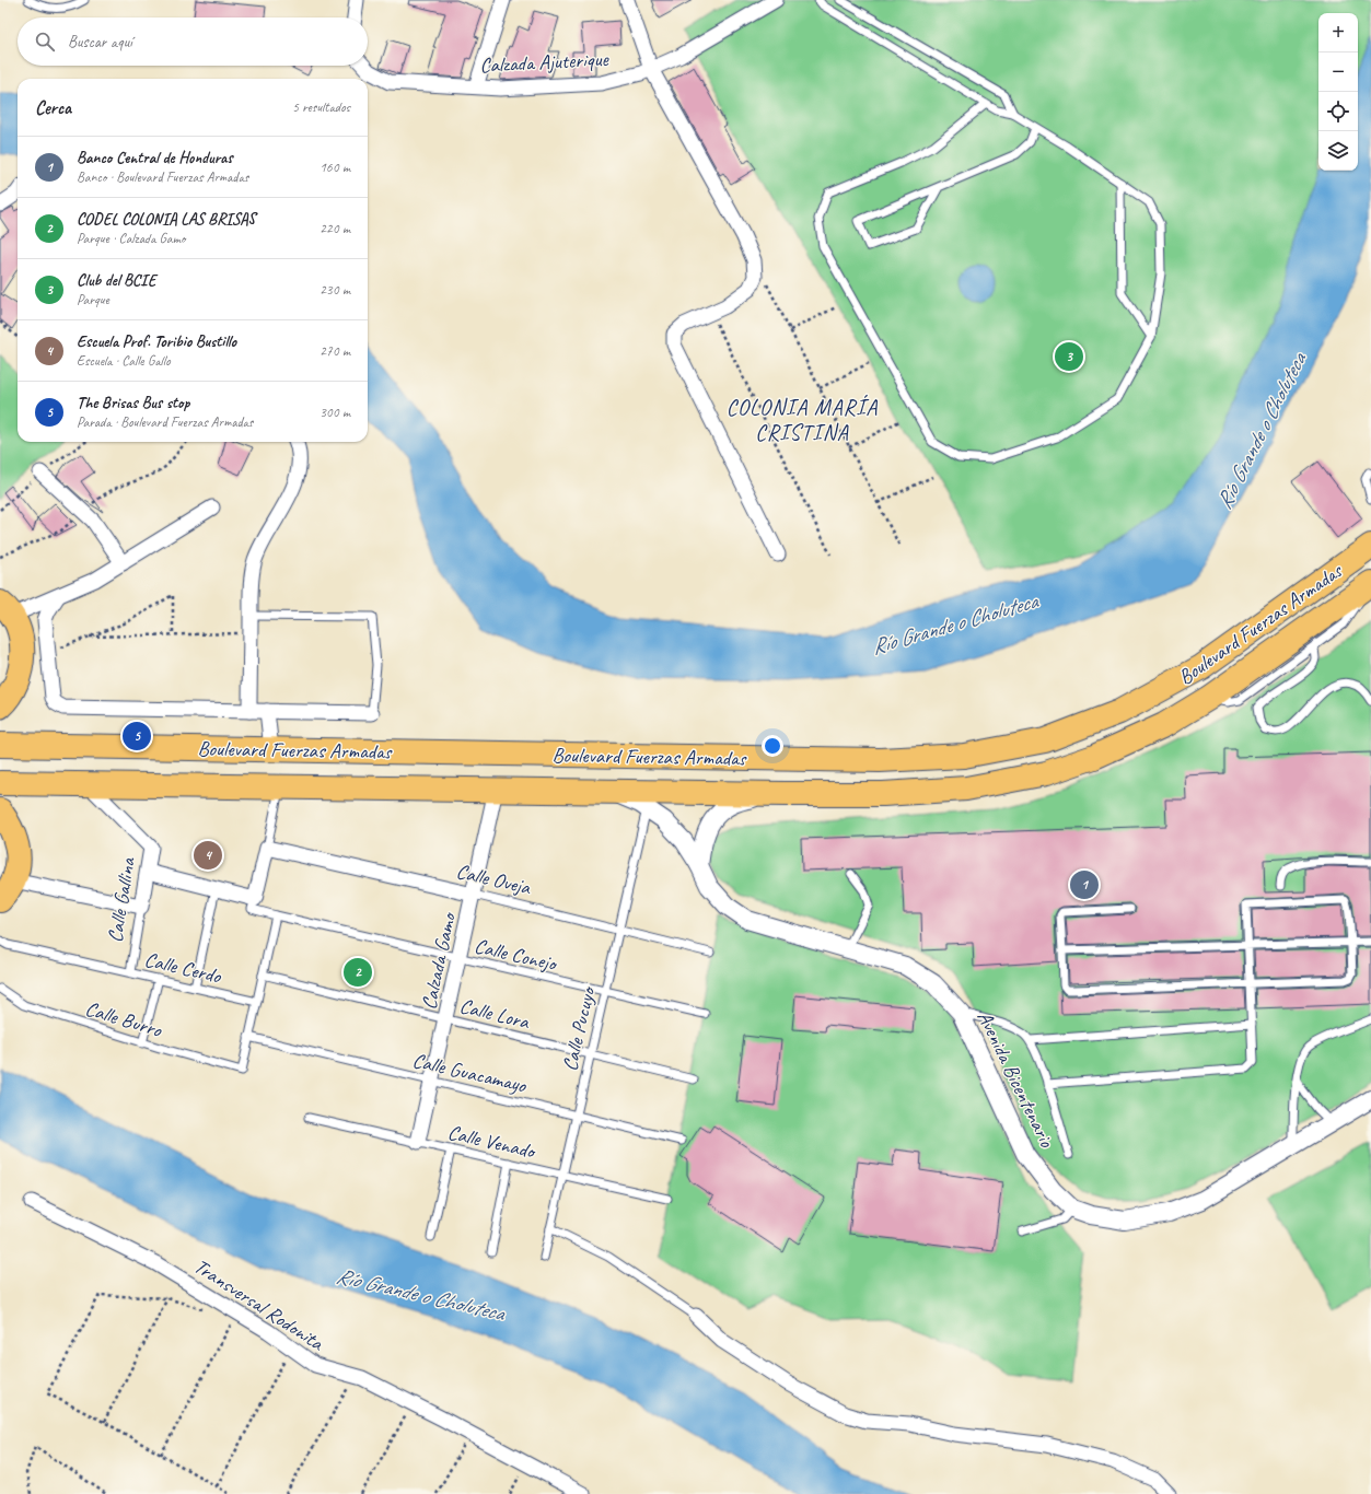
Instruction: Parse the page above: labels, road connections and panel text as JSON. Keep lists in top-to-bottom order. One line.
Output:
{"streets":{"highway":["Boulevard Fuerzas Armadas"],"street":["Calzada Ajuterique","Calle Oveja","Calle Gallina","Calzada Gamo","Avenida Bicentenario","Transversal Rodonita"],"lane":["Calle Conejo","Calle Cerdo","Calle Lora","Calle Burro","Calle Pucuyo","Calle Guacamayo","Calle Venado"]},"crossings":[["Boulevard Fuerzas Armadas","Calle Gallina"],["Boulevard Fuerzas Armadas","Calzada Gamo"],["Boulevard Fuerzas Armadas","Avenida Bicentenario"],["Calle Oveja","Calzada Gamo"],["Calle Oveja","Calle Pucuyo"],["Calle Gallina","Calle Cerdo"],["Calle Conejo","Calzada Gamo"],["Calle Conejo","Calle Pucuyo"],["Calzada Gamo","Calle Lora"],["Calzada Gamo","Calle Guacamayo"],["Calzada Gamo","Calle Venado"],["Calle Lora","Calle Pucuyo"],["Calle Burro","Calle Guacamayo"],["Calle Pucuyo","Calle Guacamayo"],["Calle Pucuyo","Avenida Bicentenario"],["Calle Pucuyo","Calle Venado"]],"districts":["COLONIA MARÍA CRISTINA"],"water":["Río Grande o Choluteca"],"page":{"map_buttons":["+","−"],"search":"Buscar aquí","heading":["Cerca","5 resultados"],"list":[{"mark":"1","name":"Banco Central de Honduras","note":"Banco · Boulevard Fuerzas Armadas","value":"160 m"},{"mark":"2","name":"CODEL COLONIA LAS BRISAS","note":"Parque · Calzada Gamo","value":"220 m"},{"mark":"3","name":"Club del BCIE","note":"Parque","value":"230 m"},{"mark":"4","name":"Escuela Prof. Toribio Bustillo","note":"Escuela · Calle Gallo","value":"270 m"},{"mark":"5","name":"The Brisas Bus stop","note":"Parada · Boulevard Fuerzas Armadas","value":"300 m"}],"pins":["3","5","4","1","2"]}}
